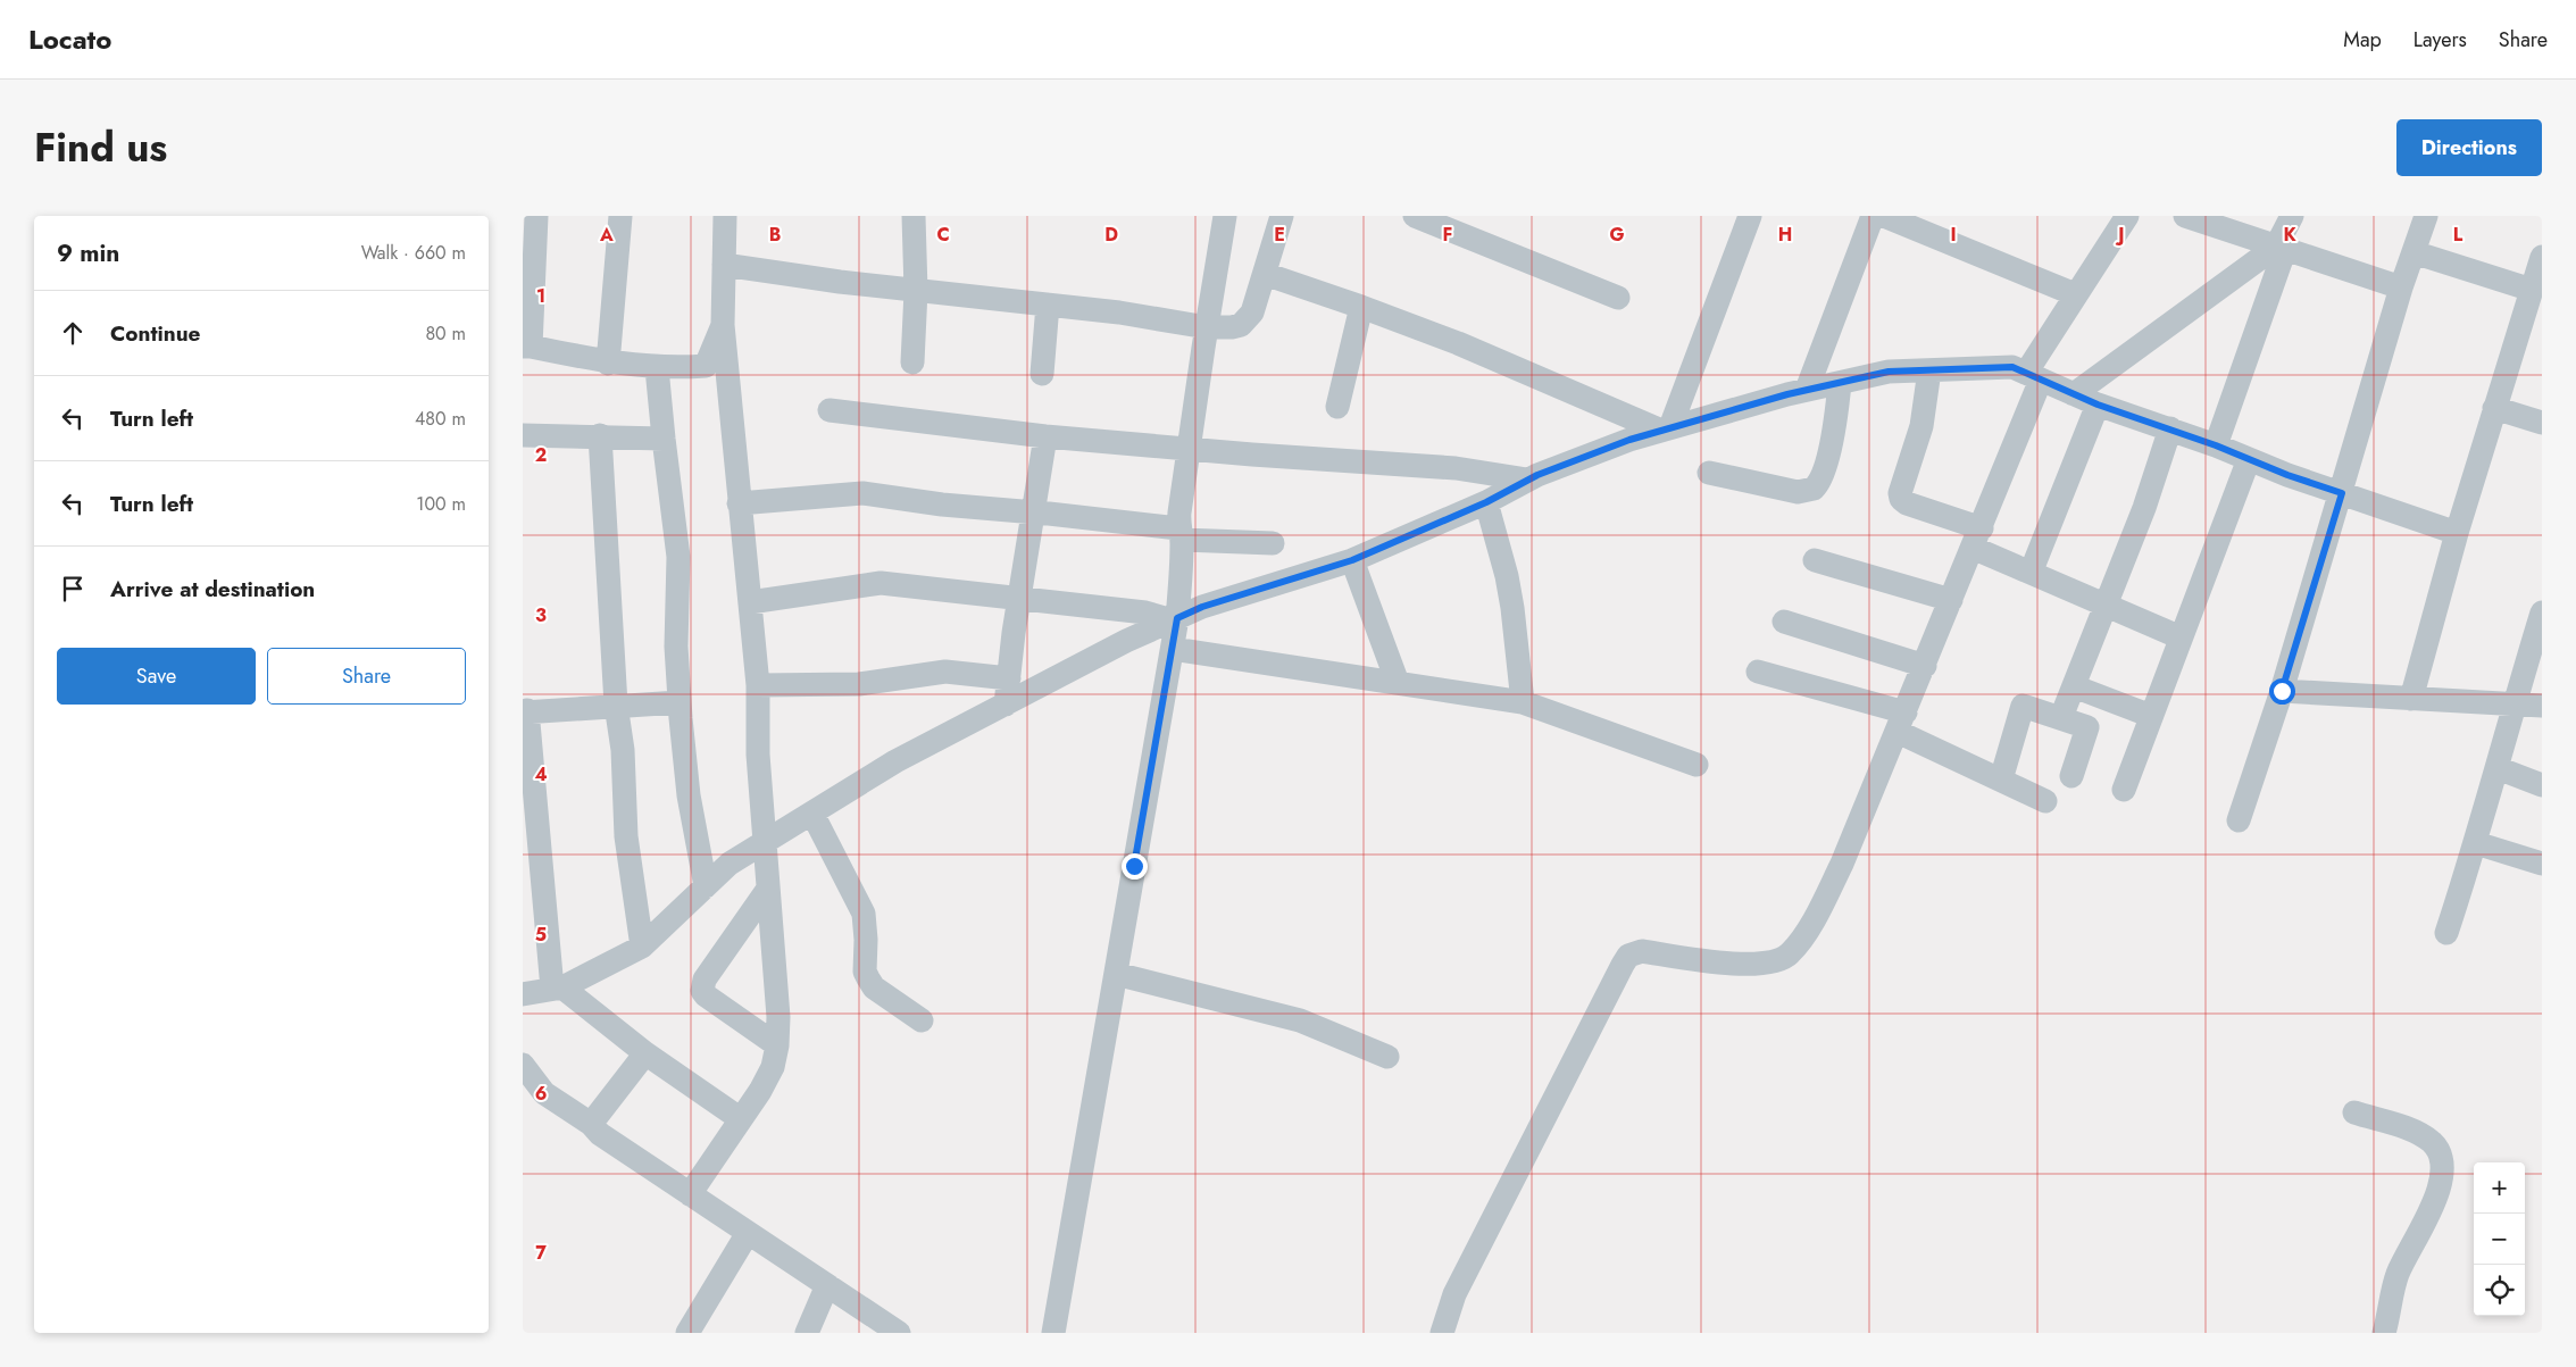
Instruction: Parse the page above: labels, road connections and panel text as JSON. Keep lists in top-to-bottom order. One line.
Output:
{"page":{"header":"Locato","nav":["Map","Layers","Share"],"title":"Find us","buttons":["Directions",["Save","Share"]],"heading":["9 min","Walk · 660 m"],"list":[["Continue","80 m"],["Turn left","480 m"],["Turn left","100 m"],"Arrive at destination"],"map_buttons":["+","−"]},"grid":{"columns":["A","B","C","D","E","F","G","H","I","J","K","L"],"rows":["1","2","3","4","5","6","7"]}}
